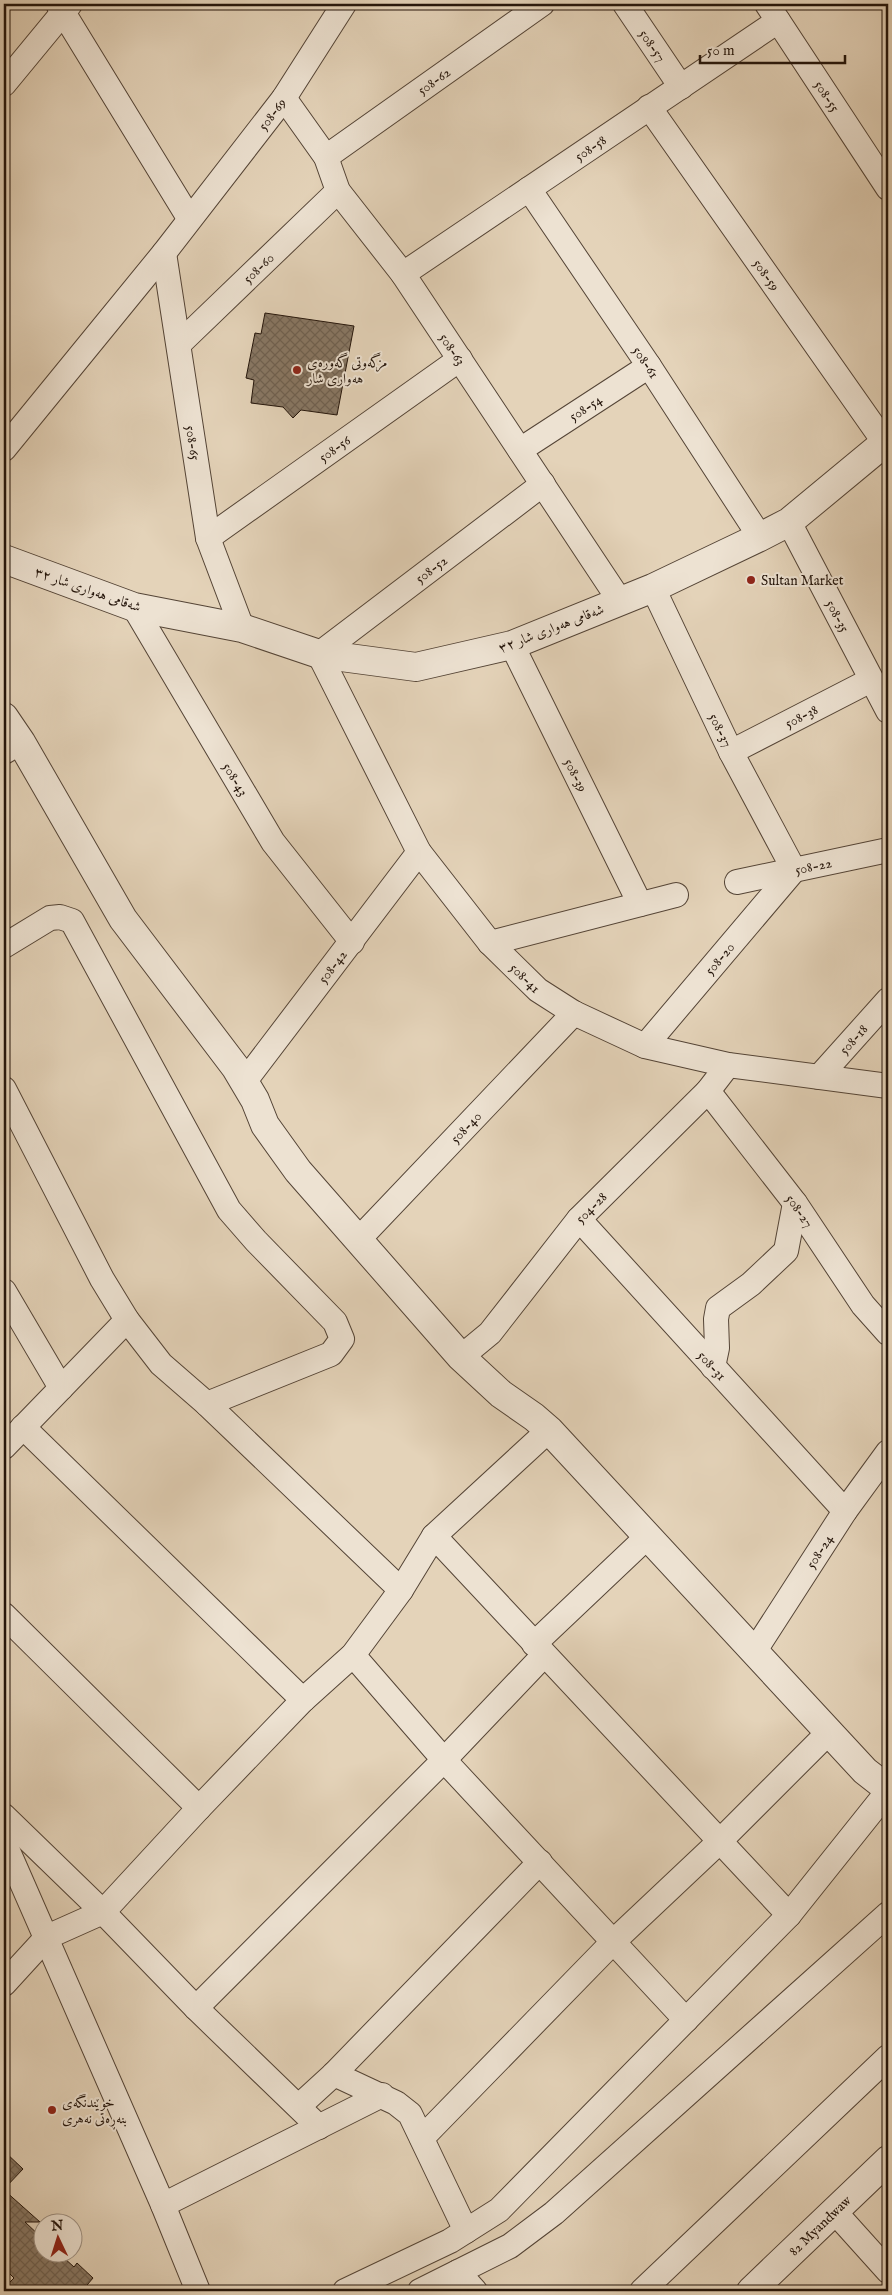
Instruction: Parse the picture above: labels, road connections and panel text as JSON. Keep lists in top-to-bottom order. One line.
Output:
{"streets":{"street":["508-57","508-62","508-55","508-69","508-58","508-60","508-59","508-63","508-61","508-54","508-65","508-56","508-52","شەقامی هەواری شار ٣٢","508-35","508-38","508-37","508-39","508-43","508-22","508-20","508-42","508-41","508-18","508-40","504-28","508-27","508-31","508-24","82 Myandwaw"]},"crossings":[["508-57","508-58"],["508-62","508-63"],["508-55","508-58"],["508-69","508-63"],["508-69","508-65"],["508-58","508-59"],["508-58","508-63"],["508-58","508-61"],["508-60","508-63"],["508-60","508-65"],["508-59","شەقامی هەواری شار ٣٢"],["508-63","508-54"],["508-63","508-56"],["508-63","508-52"],["508-63","شەقامی هەواری شار ٣٢"],["508-61","508-54"],["508-61","شەقامی هەواری شار ٣٢"],["508-65","508-56"],["508-65","شەقامی هەواری شار ٣٢"],["508-52","شەقامی هەواری شار ٣٢"],["508-52","508-41"],["شەقامی هەواری شار ٣٢","508-35"],["شەقامی هەواری شار ٣٢","508-37"],["شەقامی هەواری شار ٣٢","508-39"],["شەقامی هەواری شار ٣٢","508-43"],["شەقامی هەواری شار ٣٢","508-41"],["508-35","508-38"],["508-38","508-37"],["508-37","508-22"],["508-37","508-20"],["508-43","508-42"],["508-22","508-20"],["508-20","508-41"],["508-42","508-41"],["508-41","508-18"],["508-41","508-40"],["508-41","504-28"],["504-28","508-27"],["504-28","508-31"],["508-31","508-24"]],"places":["مزگەوتی گەورەی هەواری شار","Sultan Market","خوێندنگەی بنەڕەتی نەهری"],"scale_bar":"50 m","north":"top"}
